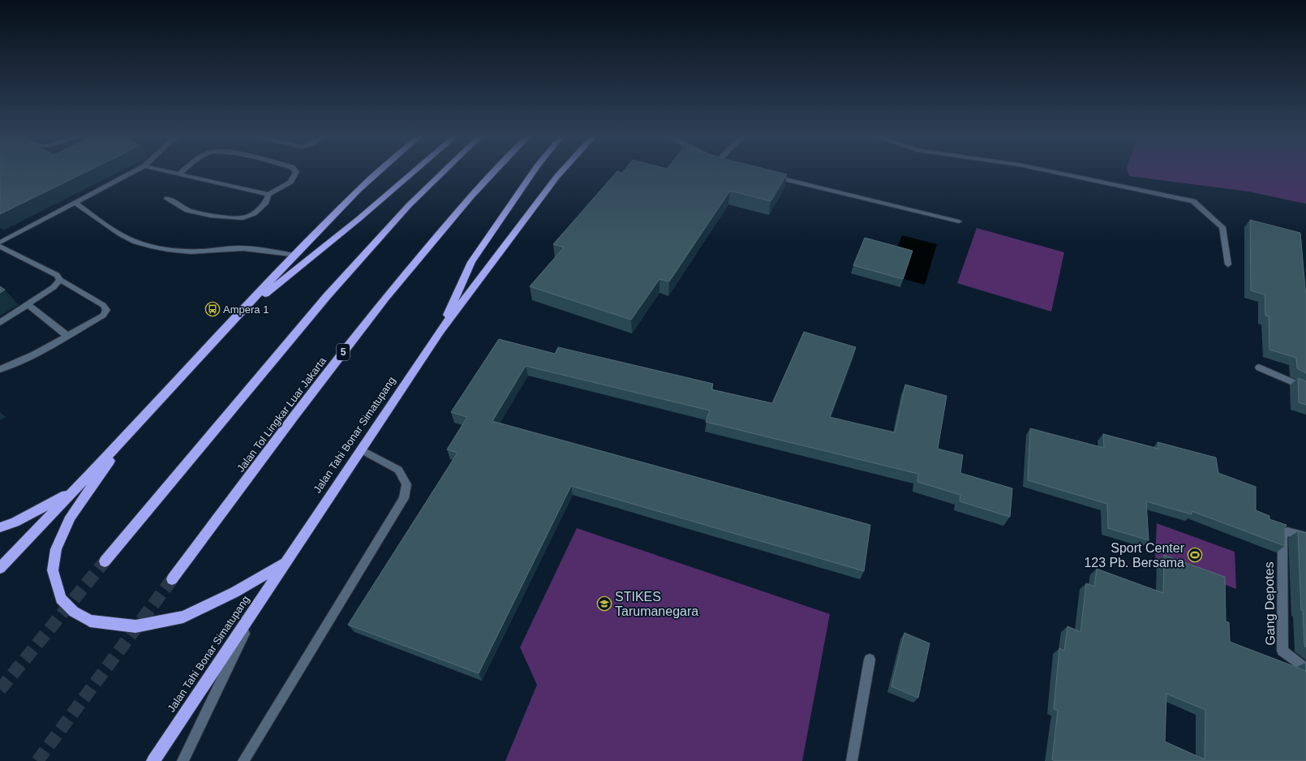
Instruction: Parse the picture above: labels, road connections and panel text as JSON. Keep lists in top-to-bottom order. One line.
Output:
{"streets":{"highway":["5","Jalan Tol Lingkar Luar Jakarta","Jalan Tahi Bonar Simatupang"],"street":["Gang Depotes"]},"places":{"bus stop":["Ampera 1"],"sports":["Sport Center 123 Pb. Bersama"],"school or university":["STIKES Tarumanegara"]}}
